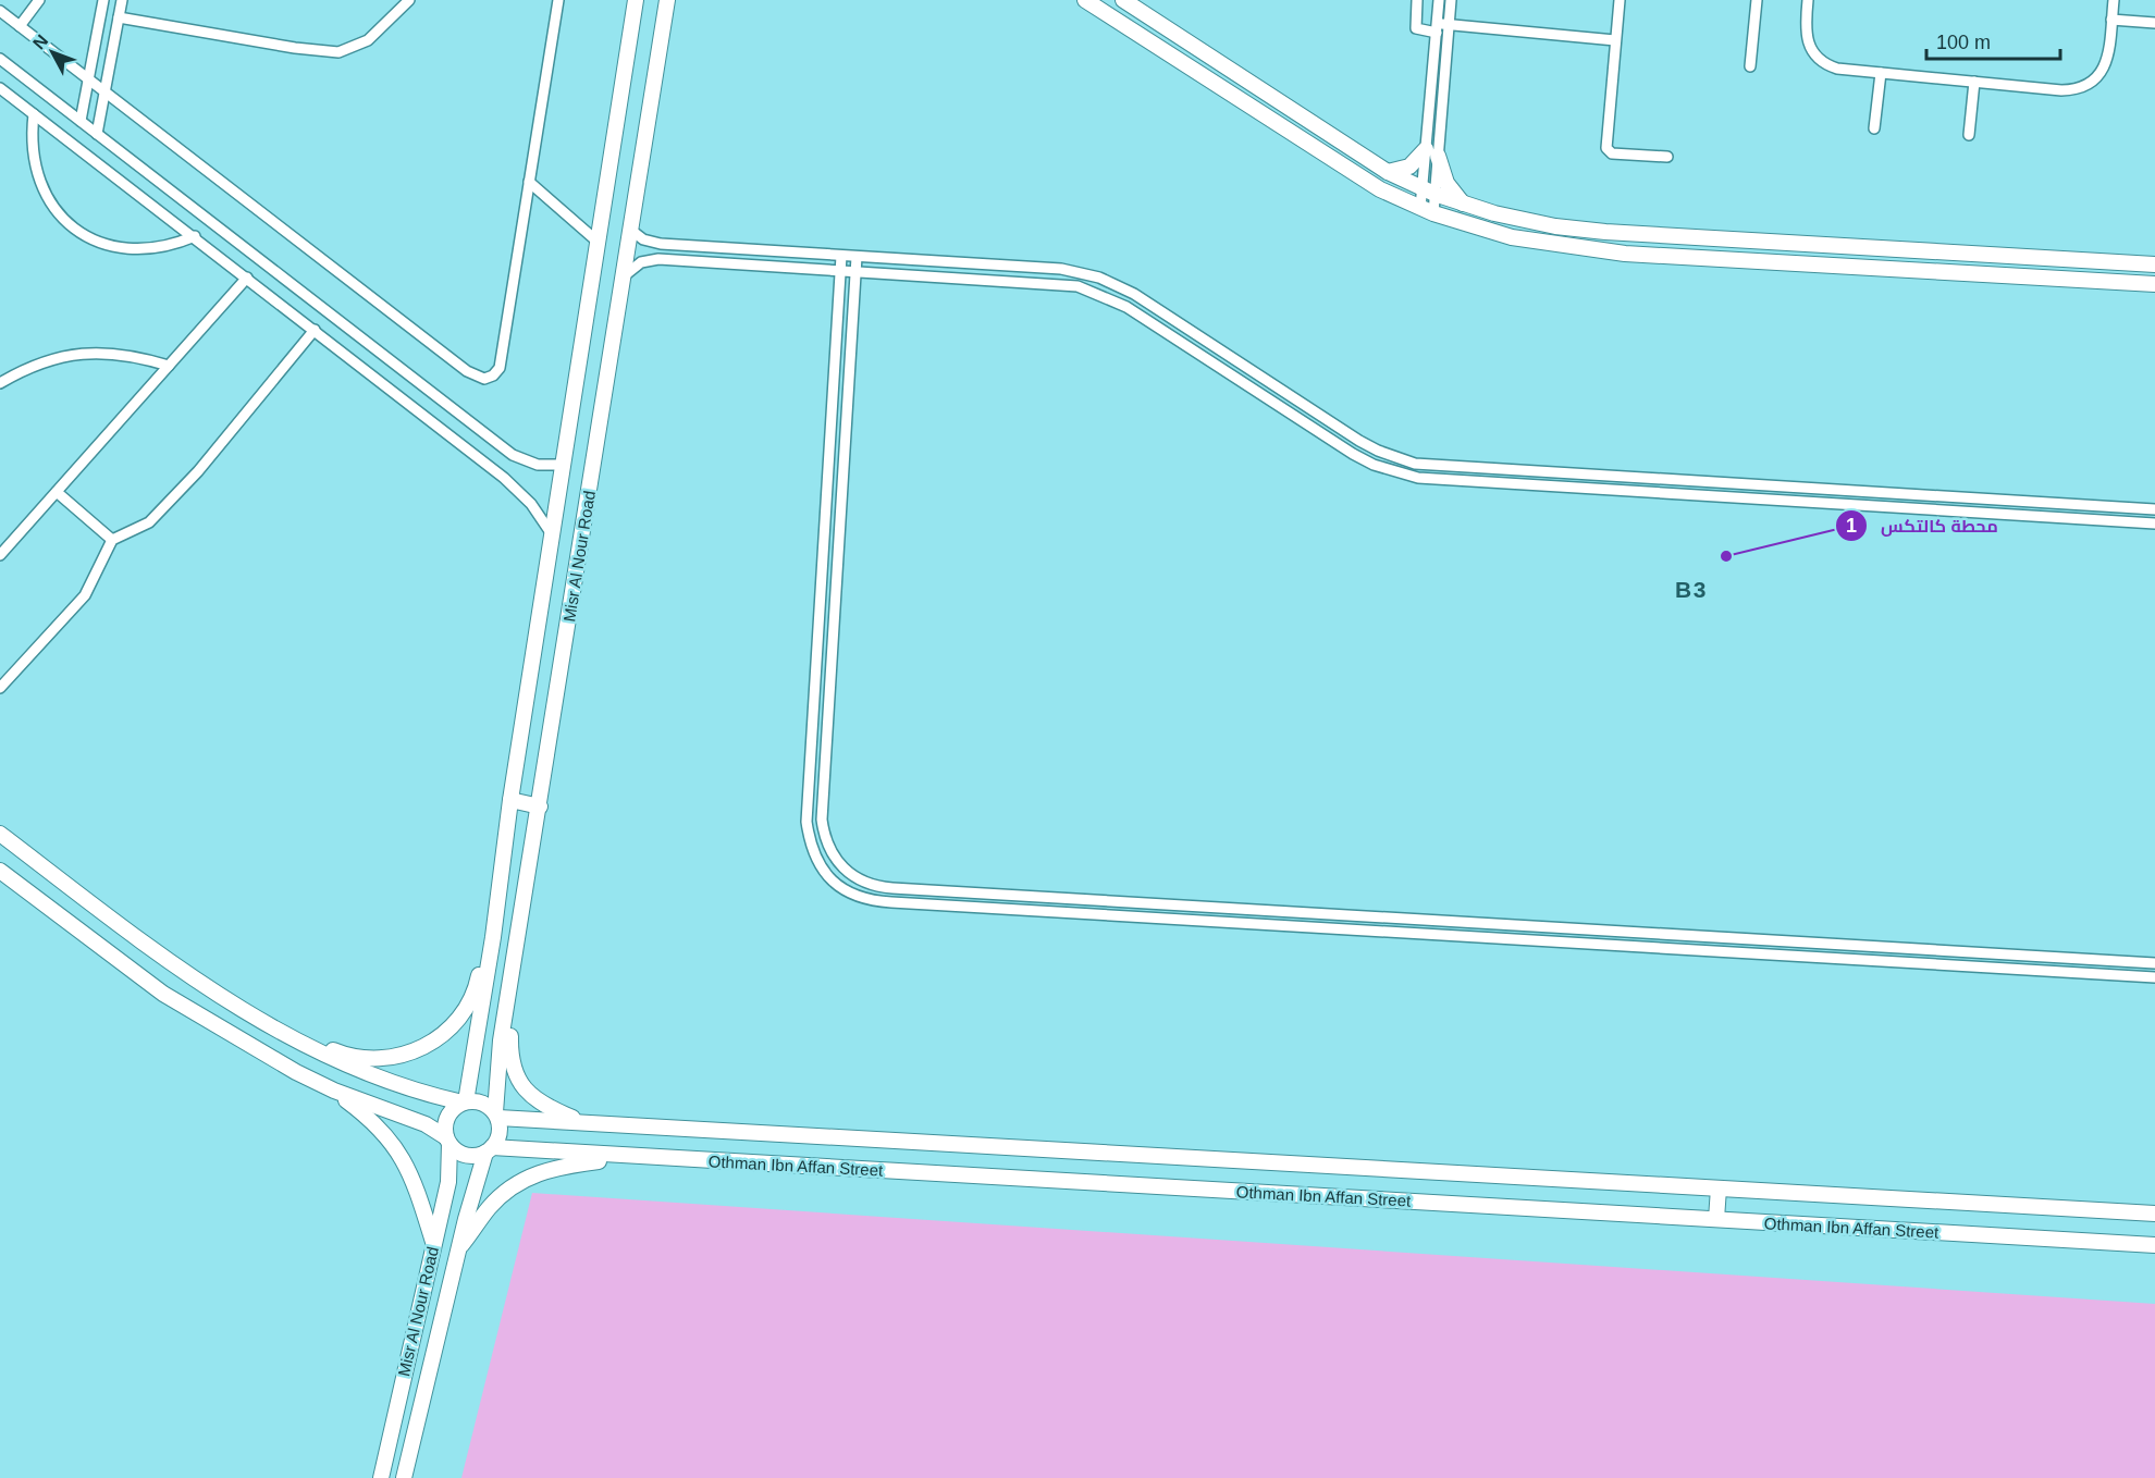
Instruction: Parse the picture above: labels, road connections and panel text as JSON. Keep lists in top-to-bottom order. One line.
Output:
{"streets":{"street":["Misr Al Nour Road","Othman Ibn Affan Street"]},"crossings":[["Misr Al Nour Road","Othman Ibn Affan Street"]],"districts":["B3"],"places":["محطة كالتكس"],"scale_bar":"100 m","north":"top left"}
